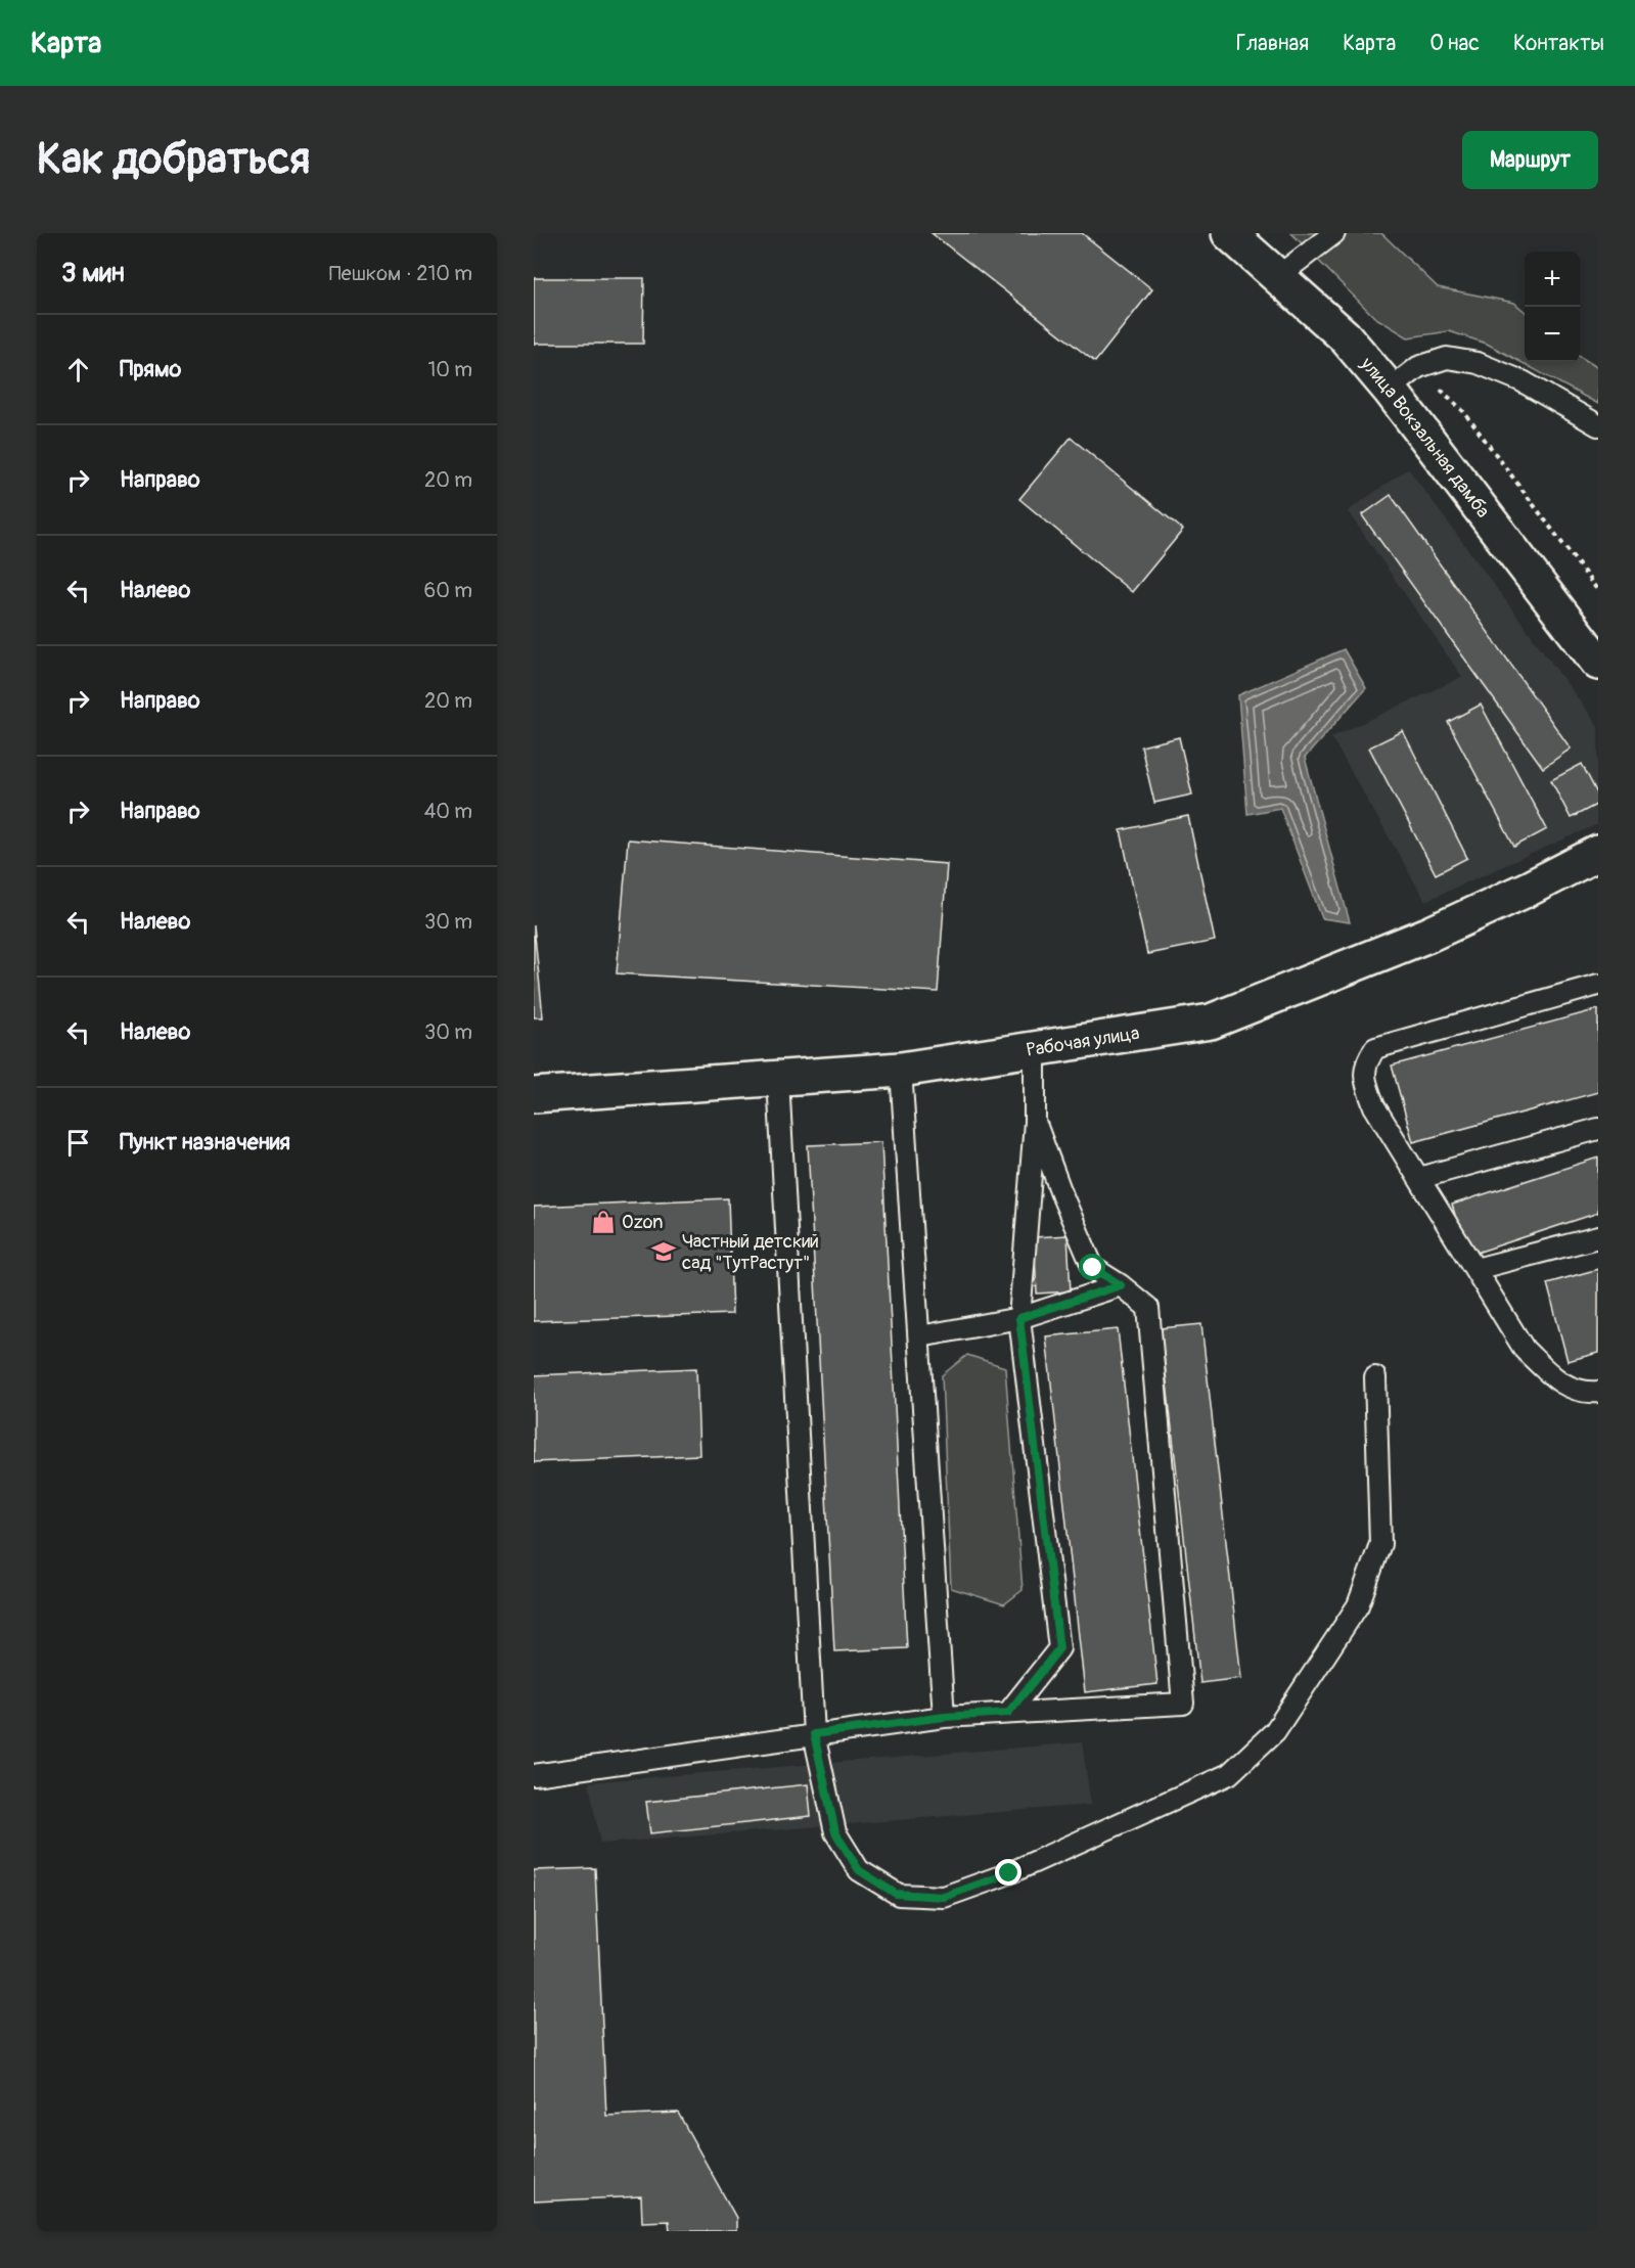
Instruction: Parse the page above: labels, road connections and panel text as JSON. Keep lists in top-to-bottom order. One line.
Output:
{"streets":{"street":["улица Вокзальная дамба","Рабочая улица"]},"places":{"shop":["Ozon"],"school or university":["Частный детский сад \"ТутРастут\""]},"page":{"header":"Карта","nav":["Главная","Карта","О нас","Контакты"],"buttons":"Маршрут","title":"Как добраться","heading":["3 мин","Пешком · 210 m"],"map_buttons":["+","−"],"list":[["Прямо","10 m"],["Направо","20 m"],["Налево","60 m"],["Направо","20 m"],["Направо","40 m"],["Налево","30 m"],["Налево","30 m"],"Пункт назначения"]}}
